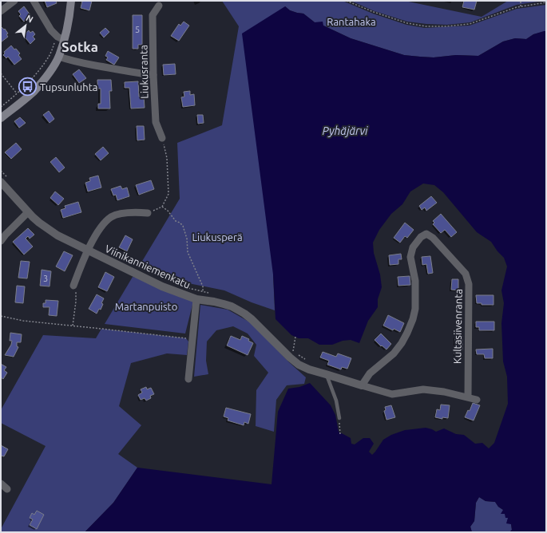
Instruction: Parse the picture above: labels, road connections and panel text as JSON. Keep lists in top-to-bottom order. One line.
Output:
{"streets":{"street":["Liukusranta","Viinikanniemenkatu","Kultasiivenranta"]},"crossings":[["Viinikanniemenkatu","Kultasiivenranta"]],"districts":["Sotka"],"water":["Pyhäjärvi"],"parks":["Rantahaka","Liukusperä","Martanpuisto"],"places":{"bus stop":["Tupsunluhta"]},"house_numbers":["5","3"],"north":"top right"}
